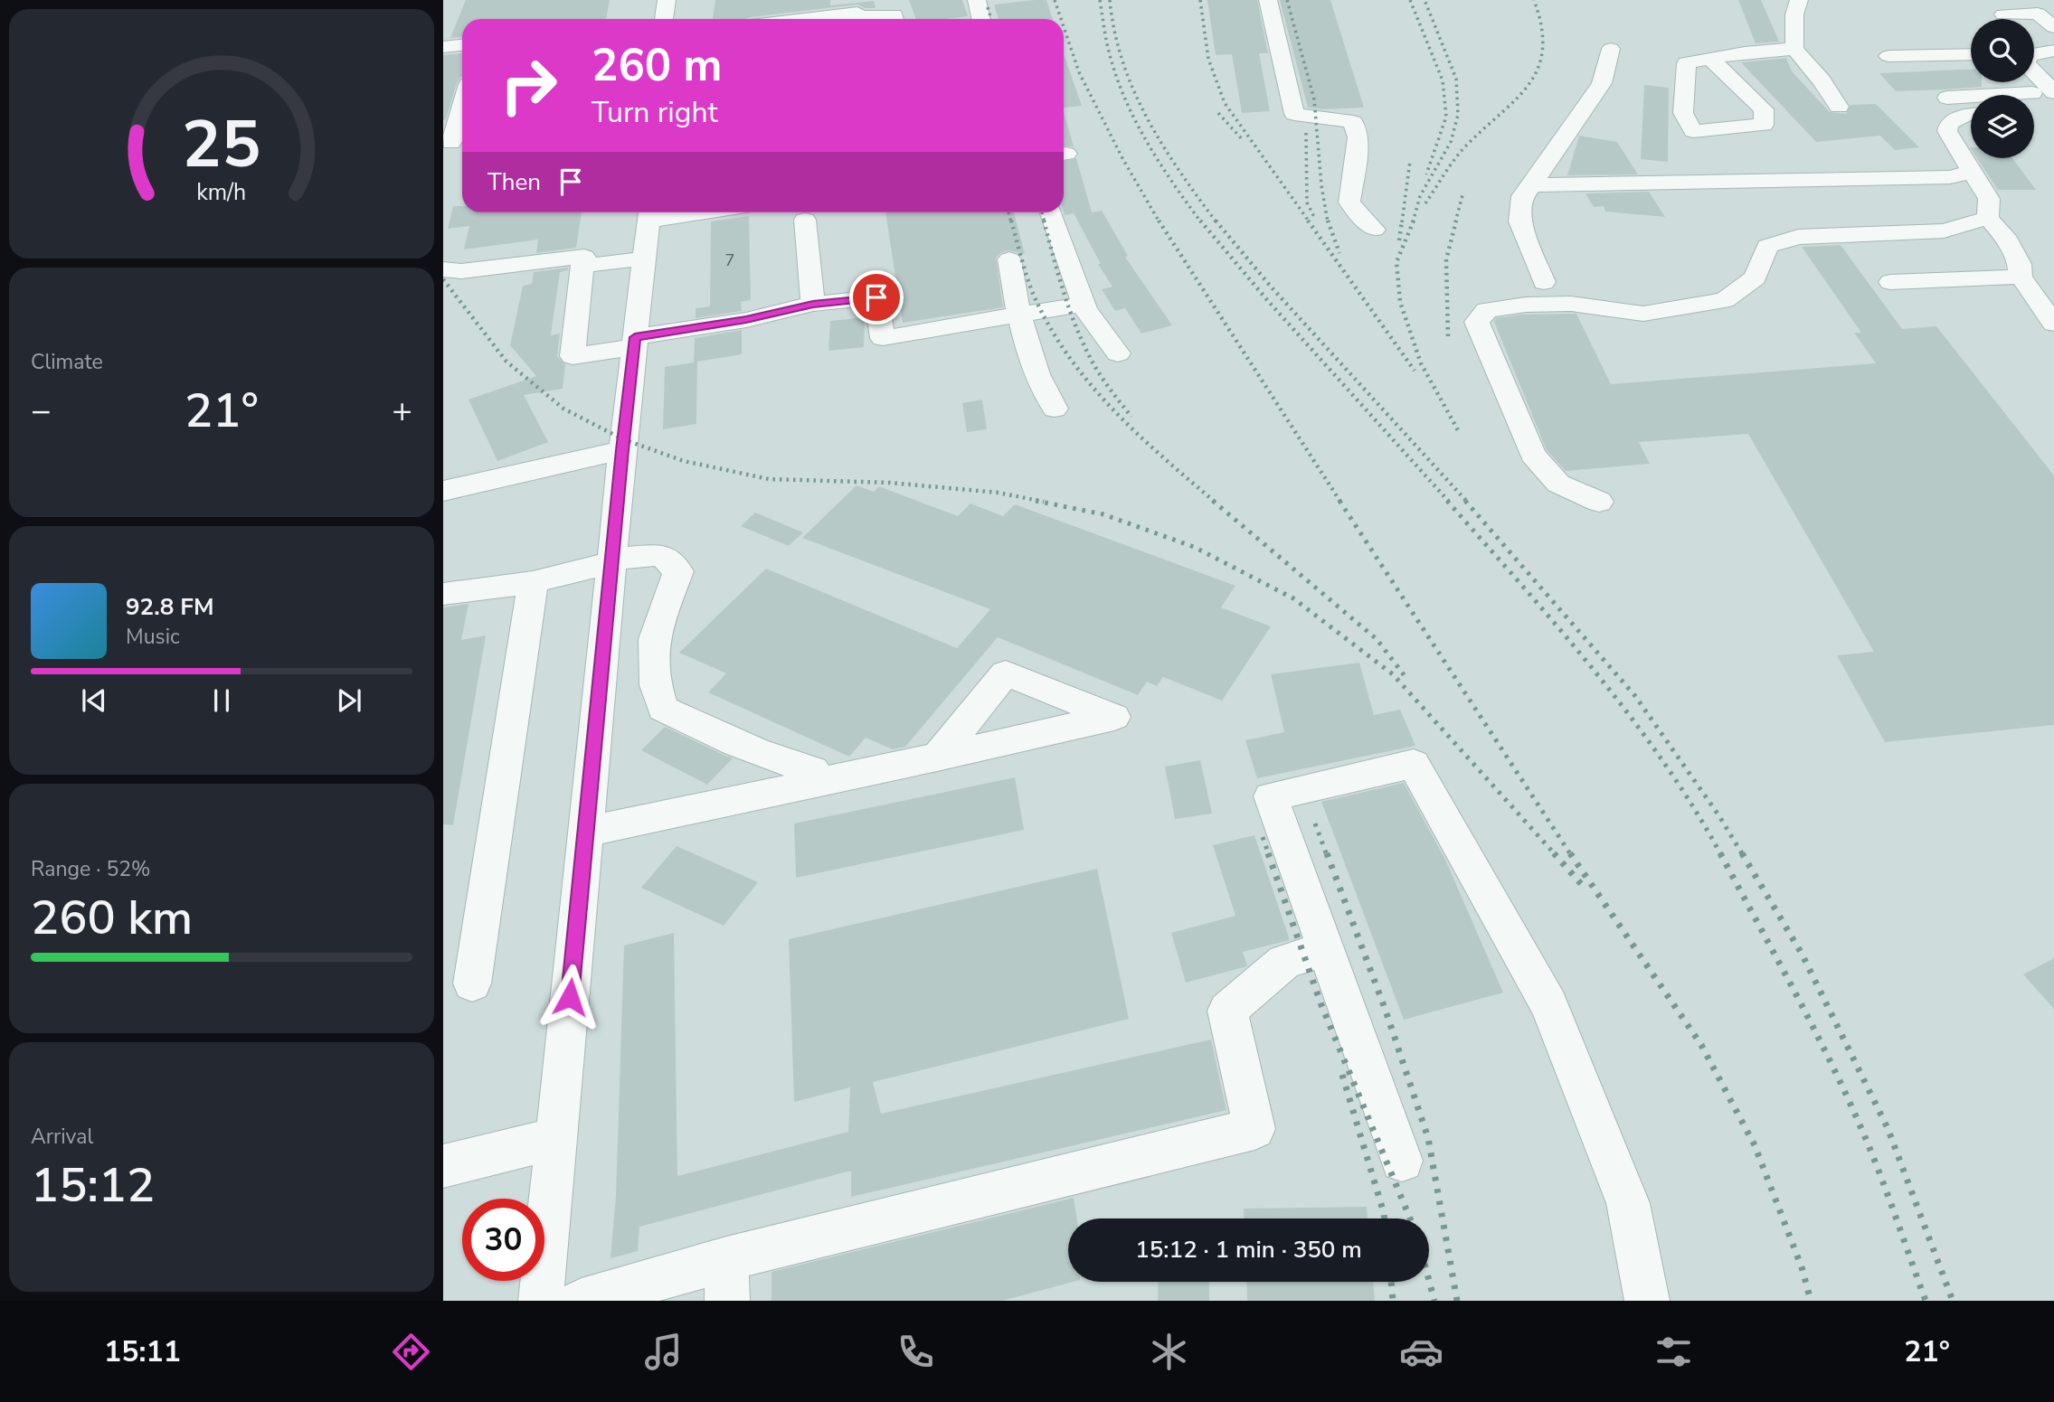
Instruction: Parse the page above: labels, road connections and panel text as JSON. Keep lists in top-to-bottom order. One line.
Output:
{"house_numbers":["7"],"page":{"turn":["260 m","Turn right"],"then":"Then","tile":["Climate",["Range · 52%","260 km"],["Arrival","15:12"]],"heat":["−","21°","+"],"song":["92.8 FM","Music"],"limit":"30","trip":"15:12 · 1 min · 350 m","tabs":["15:11","21°"],"gauge":["25","km/h"]}}
